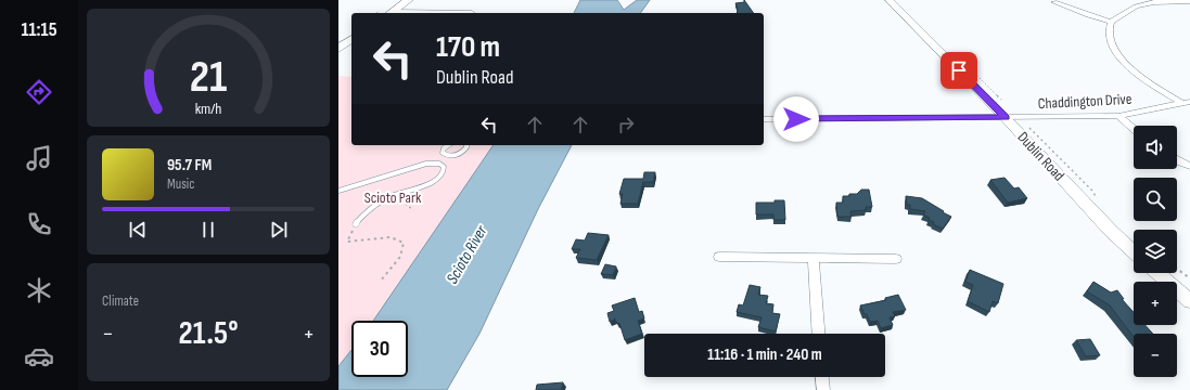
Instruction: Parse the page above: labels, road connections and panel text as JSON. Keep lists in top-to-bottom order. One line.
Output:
{"streets":{"main road":["Dublin Road"],"street":["Chaddington Drive"]},"crossings":[["Chaddington Drive","Dublin Road"]],"water":["Scioto River"],"parks":["Scioto Park"],"page":{"tabs":"11:15","turn":["170 m","Dublin Road"],"map_buttons":["+","−"],"song":["95.7 FM","Music"],"tile":"Climate","heat":["−","21.5°","+"],"limit":"30","trip":"11:16 · 1 min · 240 m","gauge":["21","km/h"]}}
